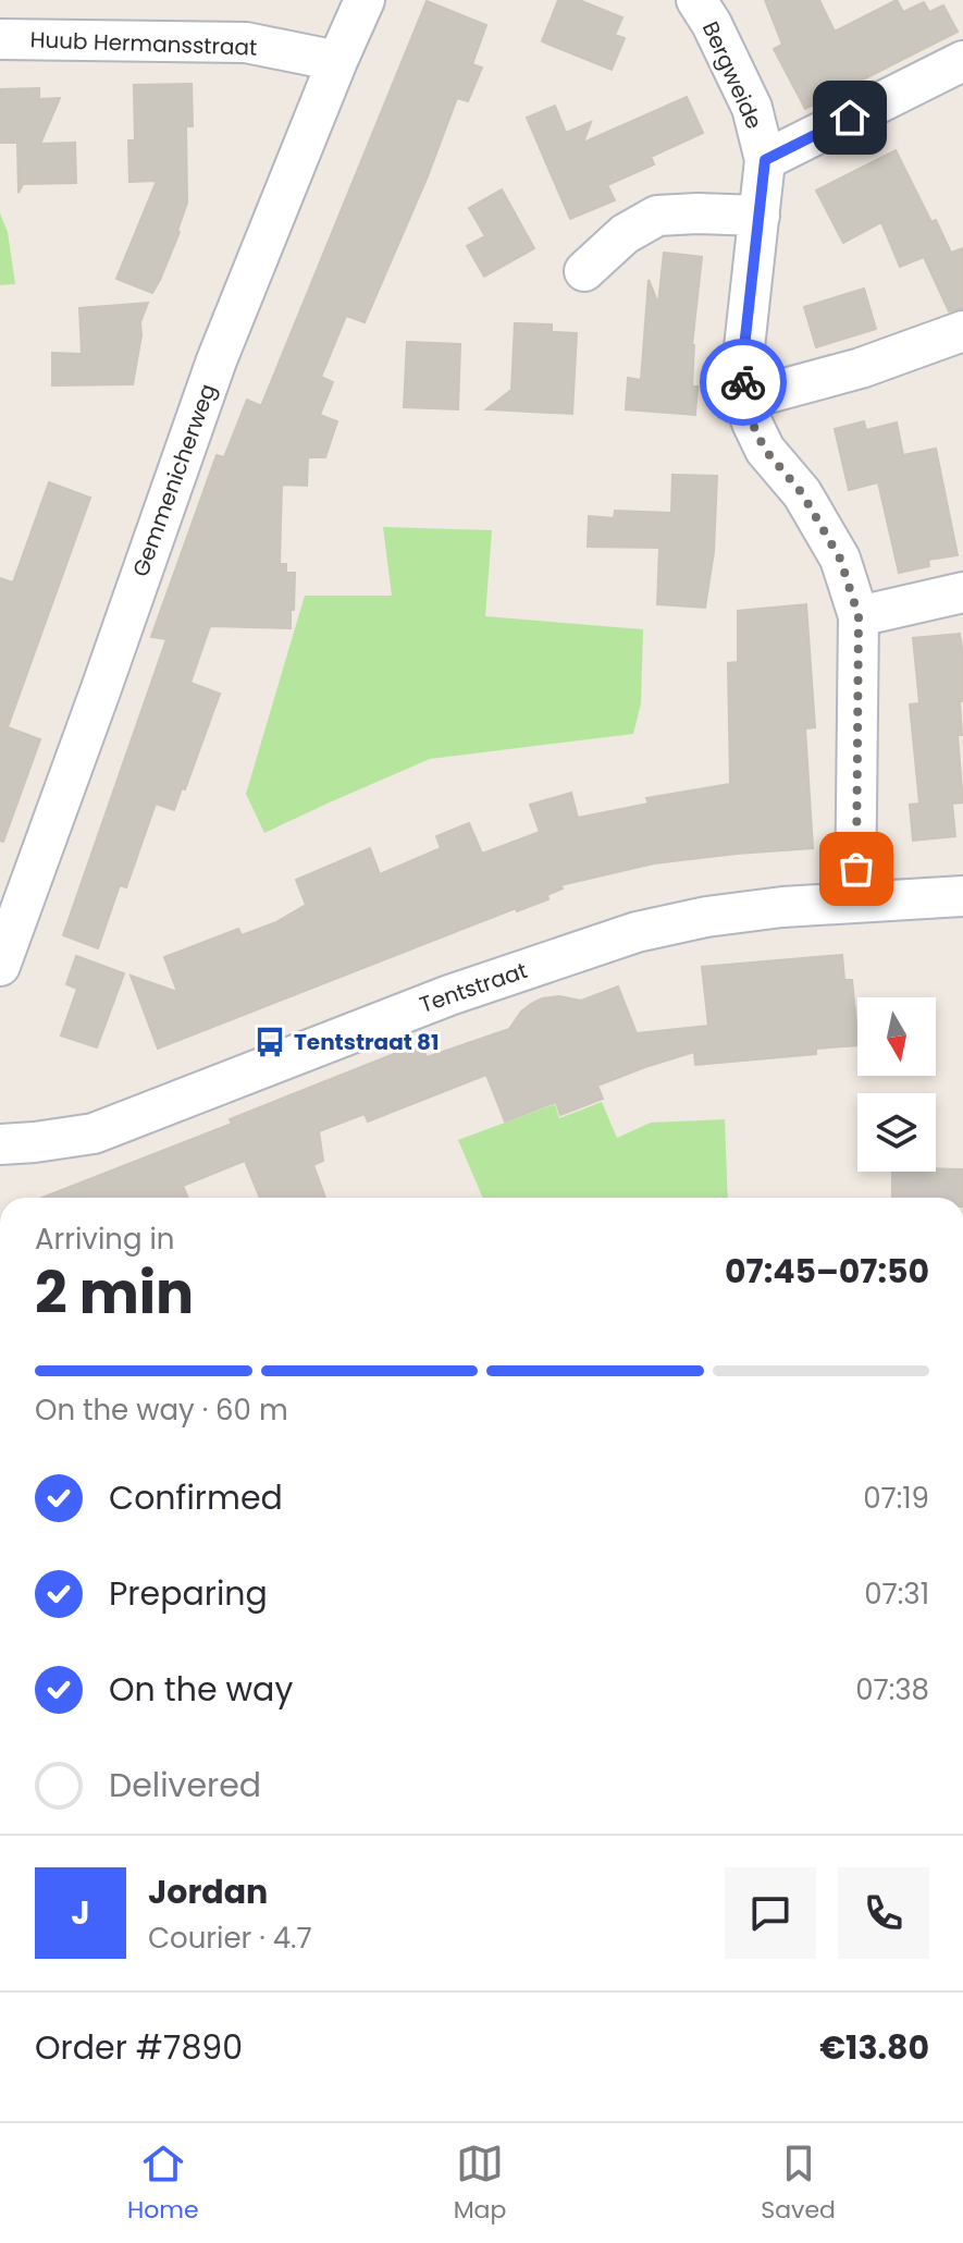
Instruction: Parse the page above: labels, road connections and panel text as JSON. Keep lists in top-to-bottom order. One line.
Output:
{"streets":{"street":["Huub Hermansstraat","Bergweide","Gemmenicherweg","Tentstraat"]},"crossings":[["Huub Hermansstraat","Gemmenicherweg"],["Bergweide","Tentstraat"]],"places":{"bus stop":["Tentstraat 81"]},"north":"bottom","page":{"heading":["2 min","Arriving in","07:45–07:50"],"panel":["Jordan","Courier · 4.7","Order #7890","€13.80"],"bar":"On the way · 60 m","list":[["Confirmed","07:19"],["Preparing","07:31"],["On the way","07:38"],"Delivered"],"round":"J","tabs":["Home","Map","Saved"]}}
